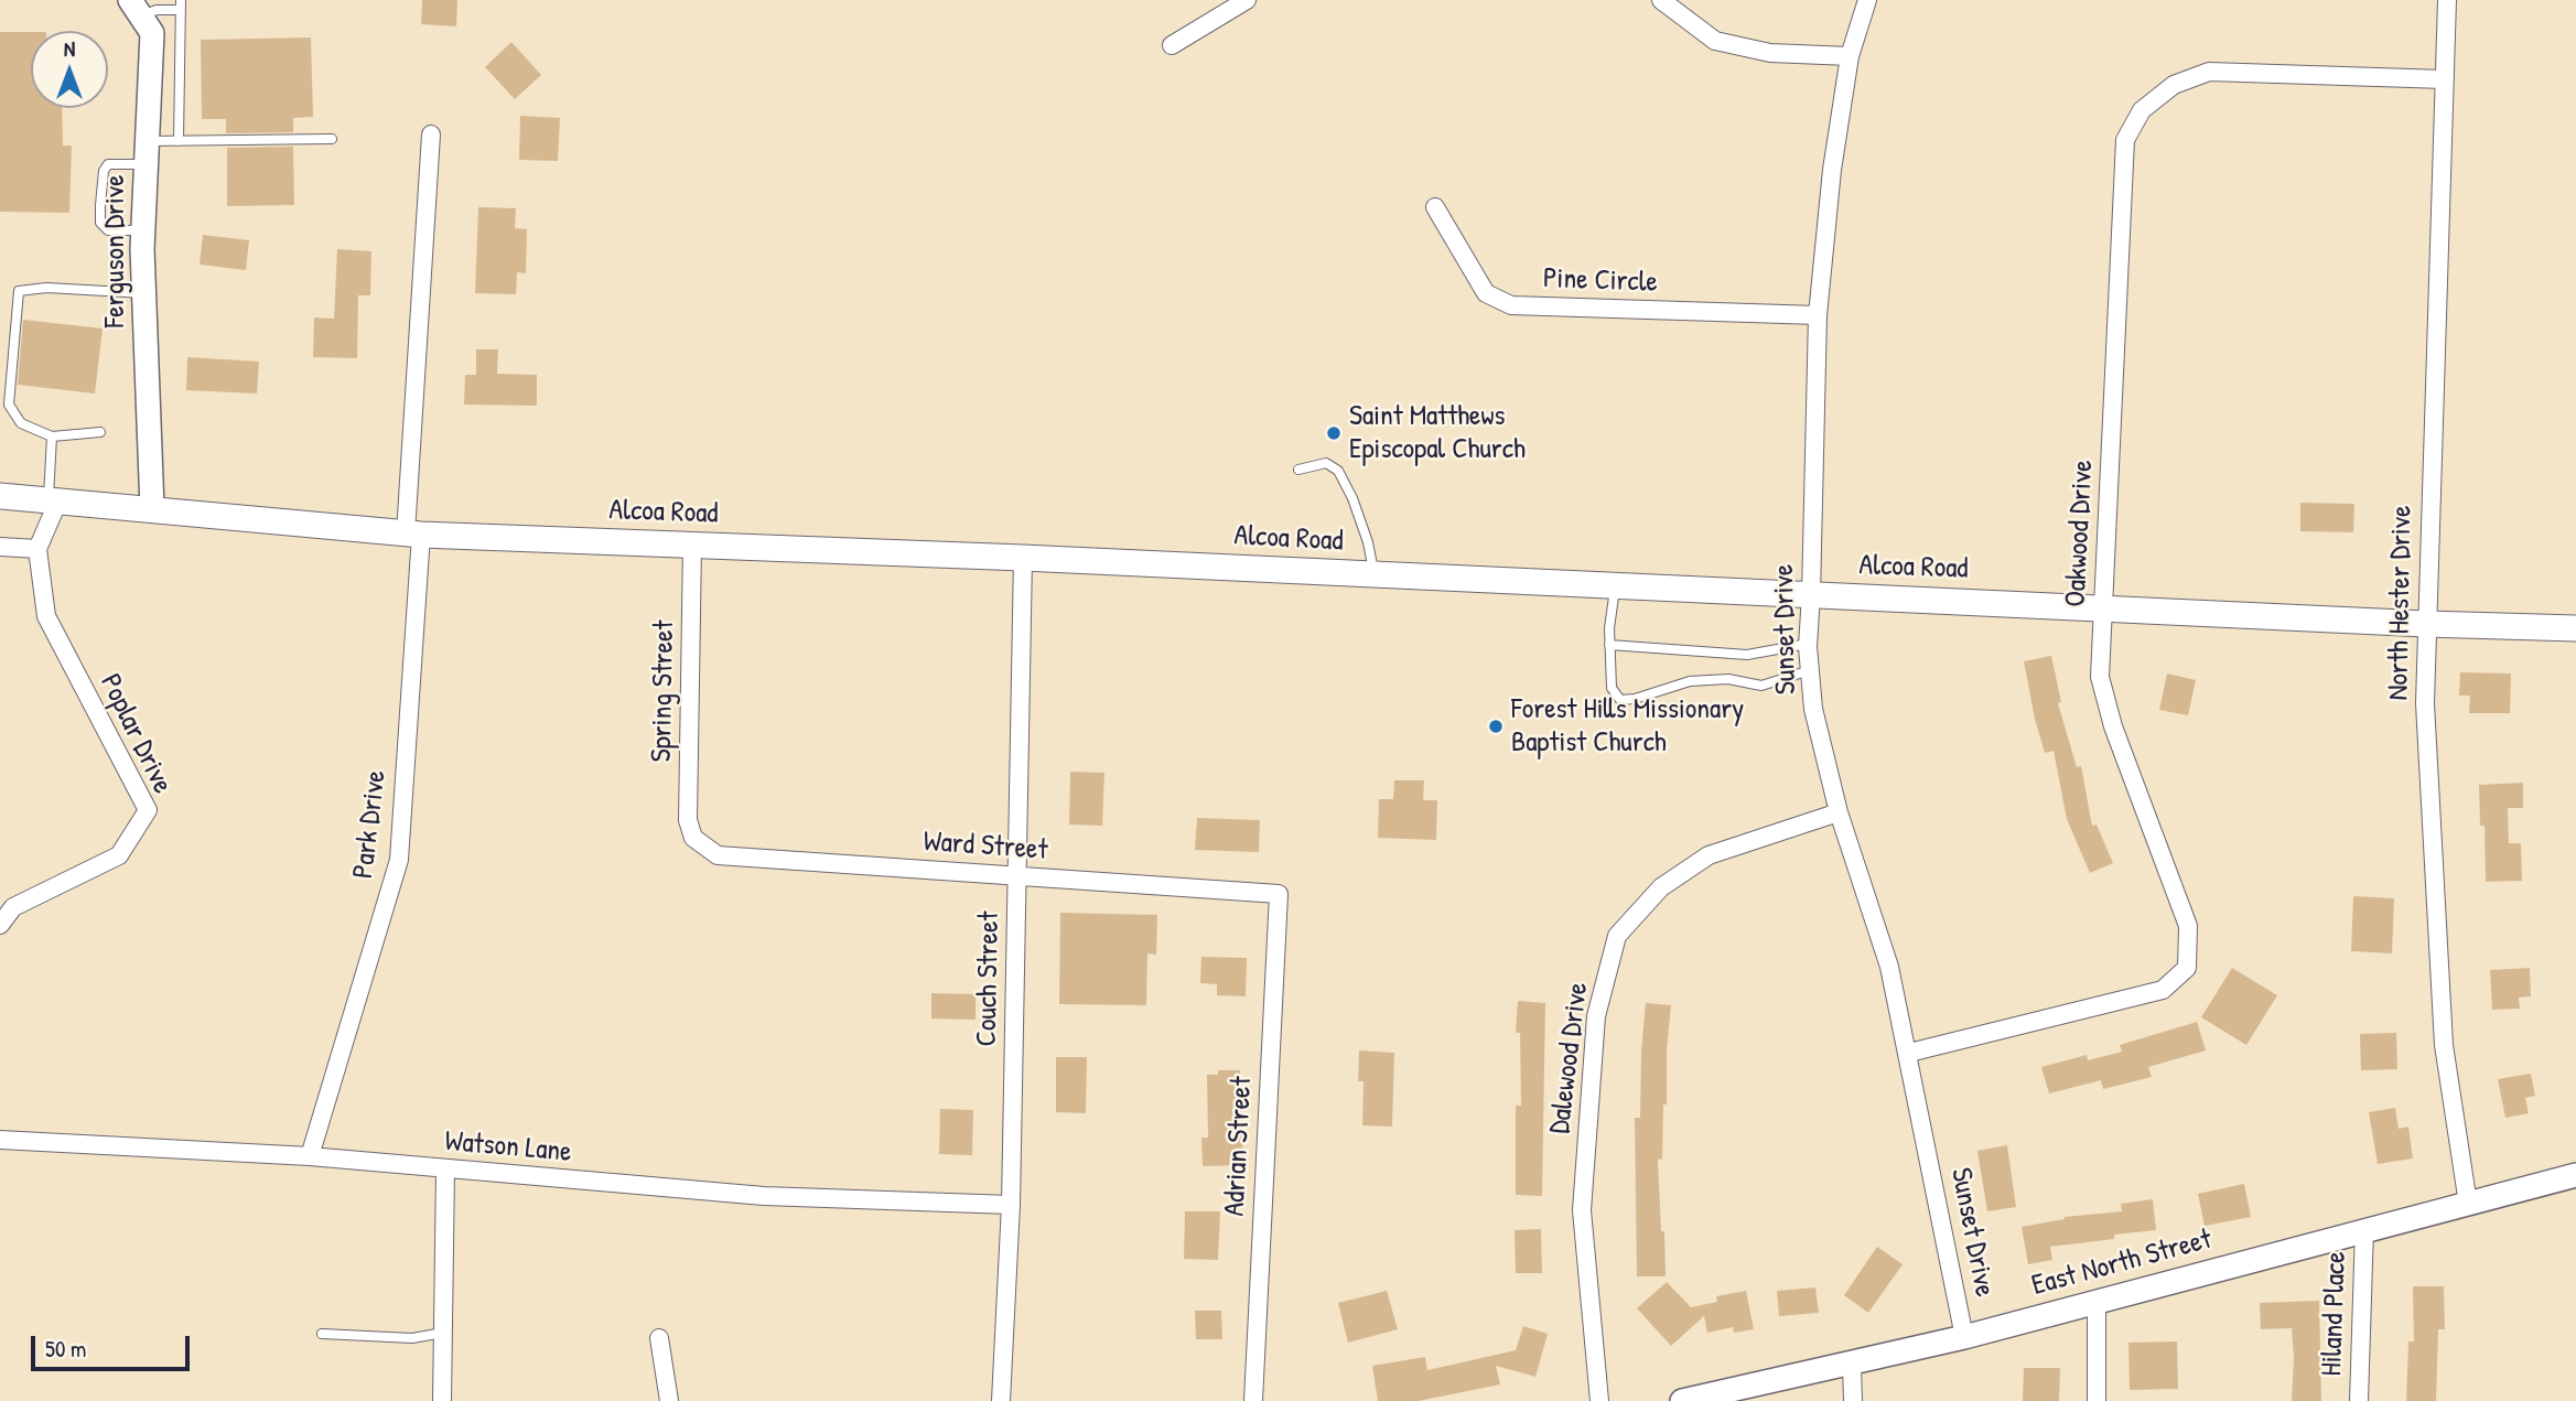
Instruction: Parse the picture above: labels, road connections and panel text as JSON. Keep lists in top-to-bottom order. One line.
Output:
{"streets":{"main road":["Alcoa Road"],"street":["Ferguson Drive","Pine Circle","Oakwood Drive","North Hester Drive","Sunset Drive","Spring Street","Poplar Drive","Park Drive","Ward Street","Couch Street","Dalewood Drive","Adrian Street","Watson Lane","East North Street","Hiland Place"]},"crossings":[["Ferguson Drive","Alcoa Road"],["Pine Circle","Sunset Drive"],["Alcoa Road","Oakwood Drive"],["Alcoa Road","North Hester Drive"],["Alcoa Road","Sunset Drive"],["Alcoa Road","Spring Street"],["Alcoa Road","Park Drive"],["Alcoa Road","Couch Street"],["Oakwood Drive","North Hester Drive"],["Oakwood Drive","Sunset Drive"],["North Hester Drive","East North Street"],["Sunset Drive","Dalewood Drive"],["Sunset Drive","East North Street"],["Spring Street","Ward Street"],["Park Drive","Watson Lane"],["Ward Street","Couch Street"],["Ward Street","Adrian Street"],["Couch Street","Watson Lane"],["East North Street","Hiland Place"]],"places":["Saint Matthews Episcopal Church","Forest Hills Missionary Baptist Church"],"scale_bar":"50 m","north":"top"}
